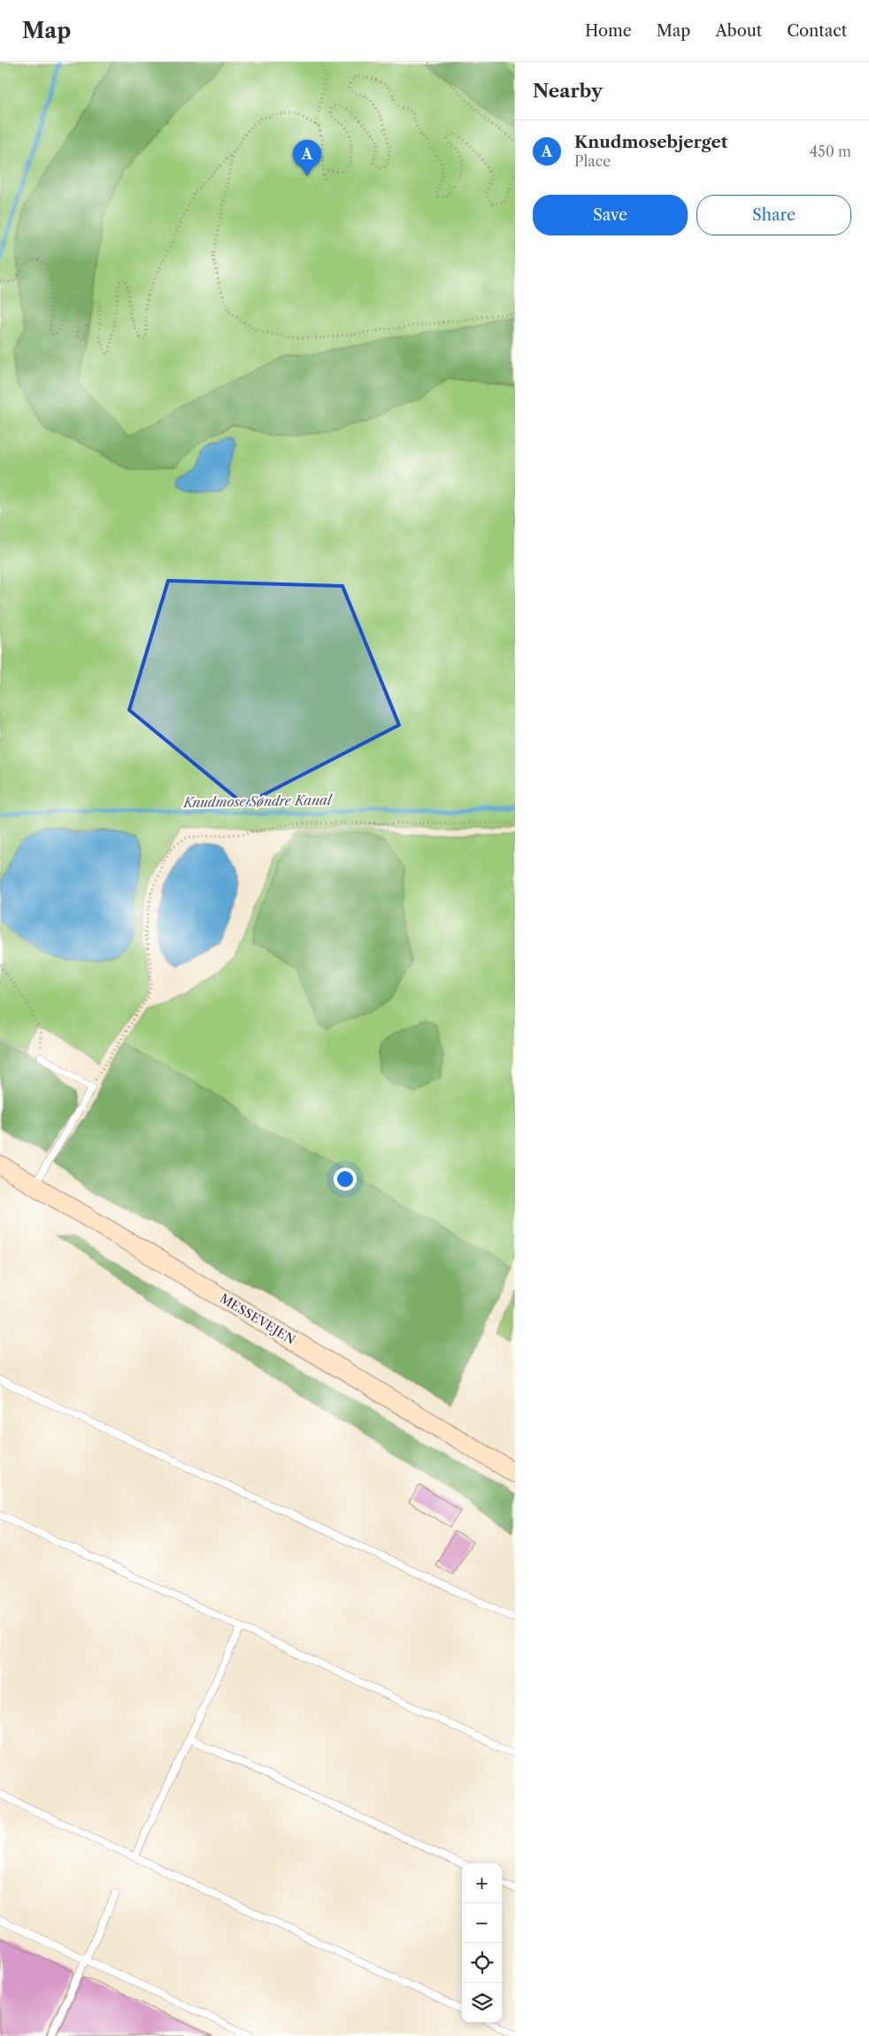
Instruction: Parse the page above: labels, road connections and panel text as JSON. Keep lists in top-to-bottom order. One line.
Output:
{"streets":{"main road":["MESSEVEJEN"]},"water":["Knudmose Søndre Kanal"],"page":{"header":"Map","nav":["Home","Map","About","Contact"],"heading":"Nearby","list":[{"mark":"A","name":"Knudmosebjerget","note":"Place","value":"450 m"}],"pins":"A","buttons":["Save","Share"],"map_buttons":["+","−"]}}
